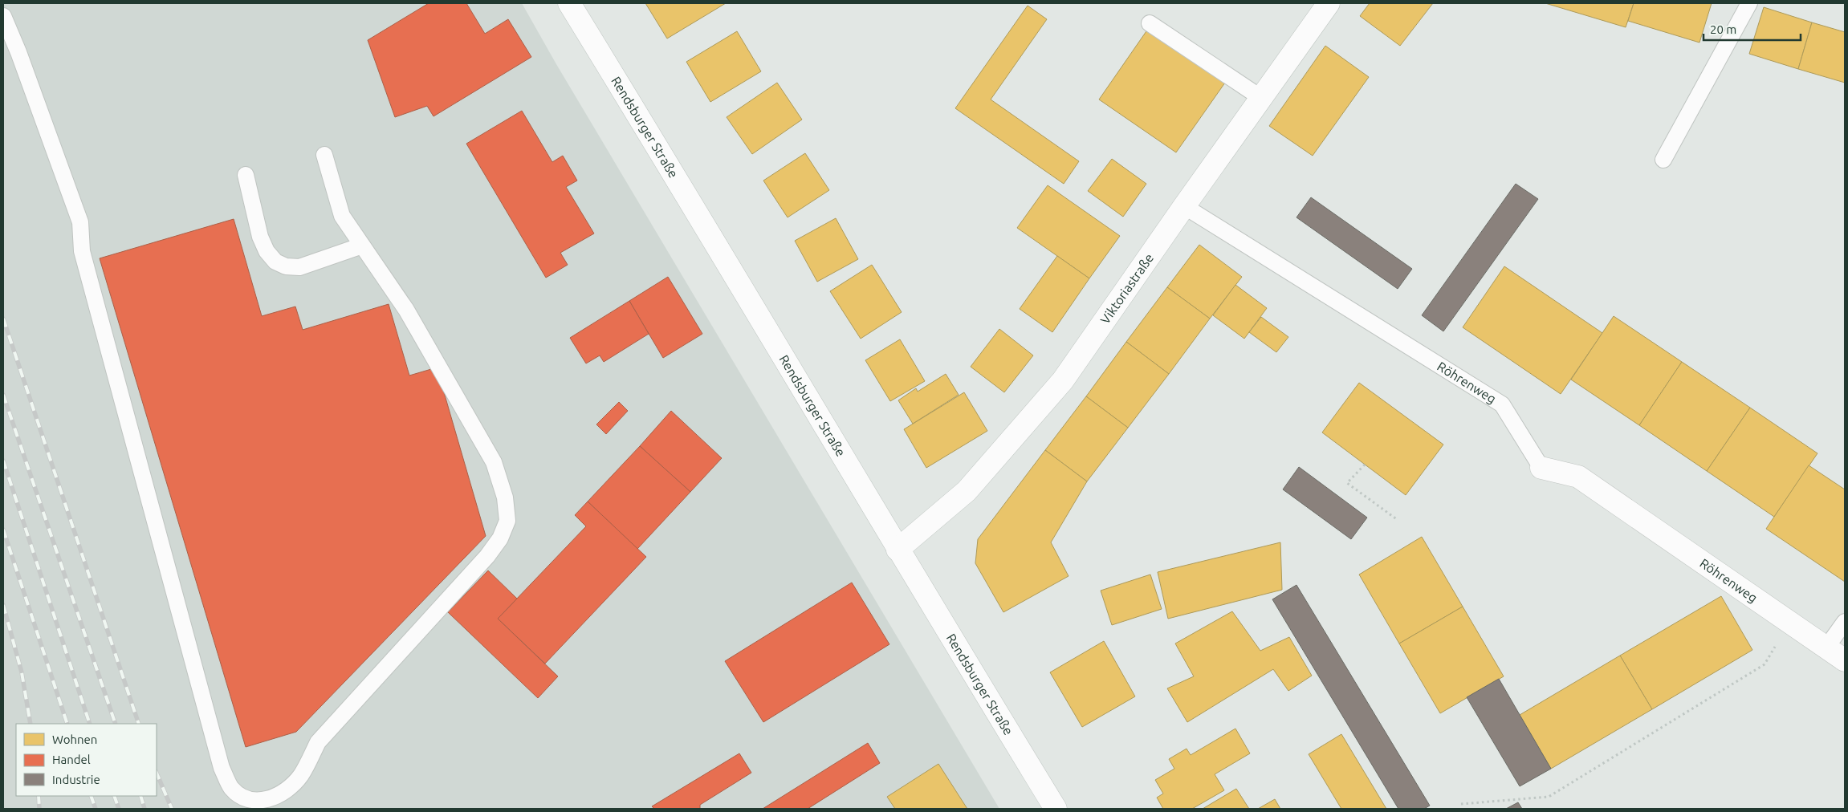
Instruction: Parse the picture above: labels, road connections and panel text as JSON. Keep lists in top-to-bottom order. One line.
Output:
{"streets":{"street":["Rendsburger Straße","Viktoriastraße","Röhrenweg"]},"crossings":[["Rendsburger Straße","Viktoriastraße"],["Viktoriastraße","Röhrenweg"]],"legend":["Wohnen","Handel","Industrie"],"scale_bar":"20 m"}
